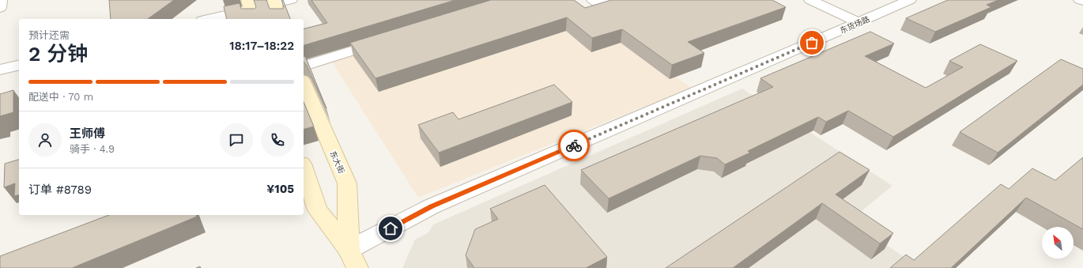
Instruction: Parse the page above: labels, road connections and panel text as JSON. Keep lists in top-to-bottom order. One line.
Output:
{"streets":{"main road":["东大街"],"street":["东货场路"]},"crossings":[["东货场路","东大街"]],"north":"top left","page":{"heading":["2 分钟","预计还需","18:17–18:22"],"panel":["王师傅","骑手 · 4.9","订单 #8789","¥105"],"bar":"配送中 · 70 m"}}
